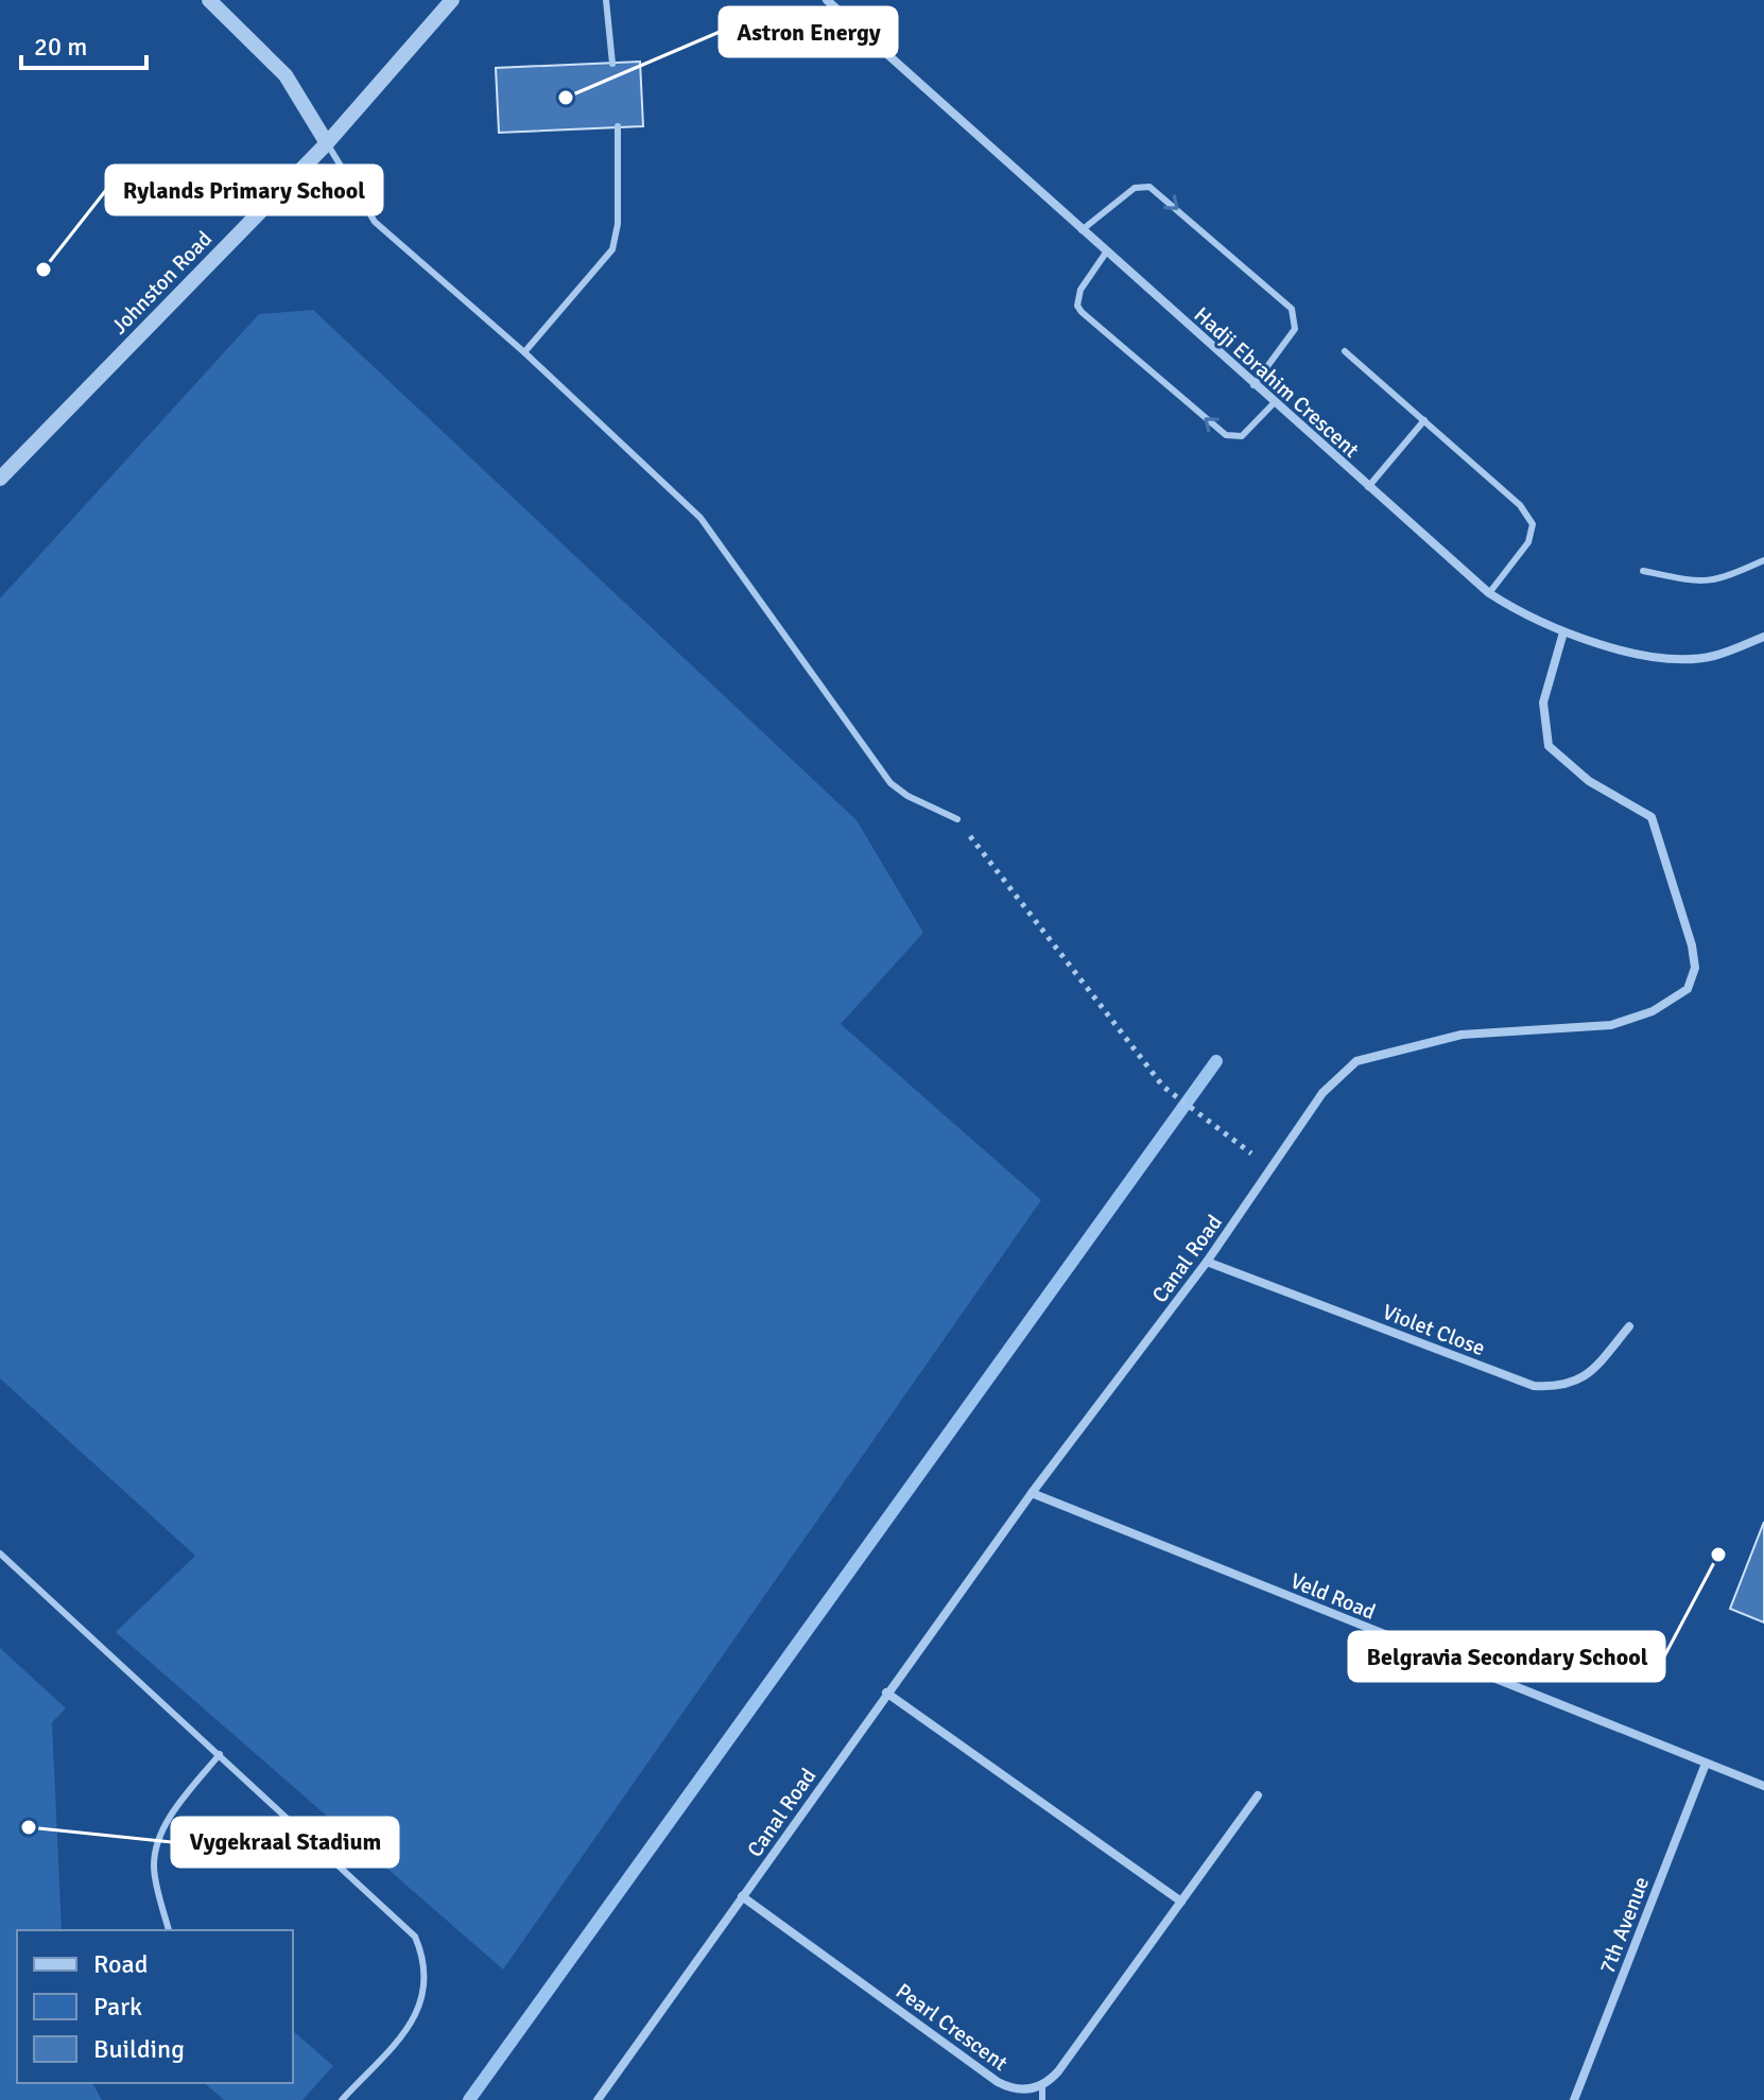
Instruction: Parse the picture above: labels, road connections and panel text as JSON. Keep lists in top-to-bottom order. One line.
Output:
{"streets":{"street":["Johnston Road","Hadji Ebrahim Crescent","Canal Road","Violet Close","Veld Road","7th Avenue","Pearl Crescent"]},"crossings":[["Hadji Ebrahim Crescent","Canal Road"],["Canal Road","Violet Close"],["Canal Road","Veld Road"],["Canal Road","Pearl Crescent"],["Veld Road","7th Avenue"]],"places":["Astron Energy","Rylands Primary School","Belgravia Secondary School","Vygekraal Stadium"],"legend":["Road","Park","Building"],"scale_bar":"20 m"}
